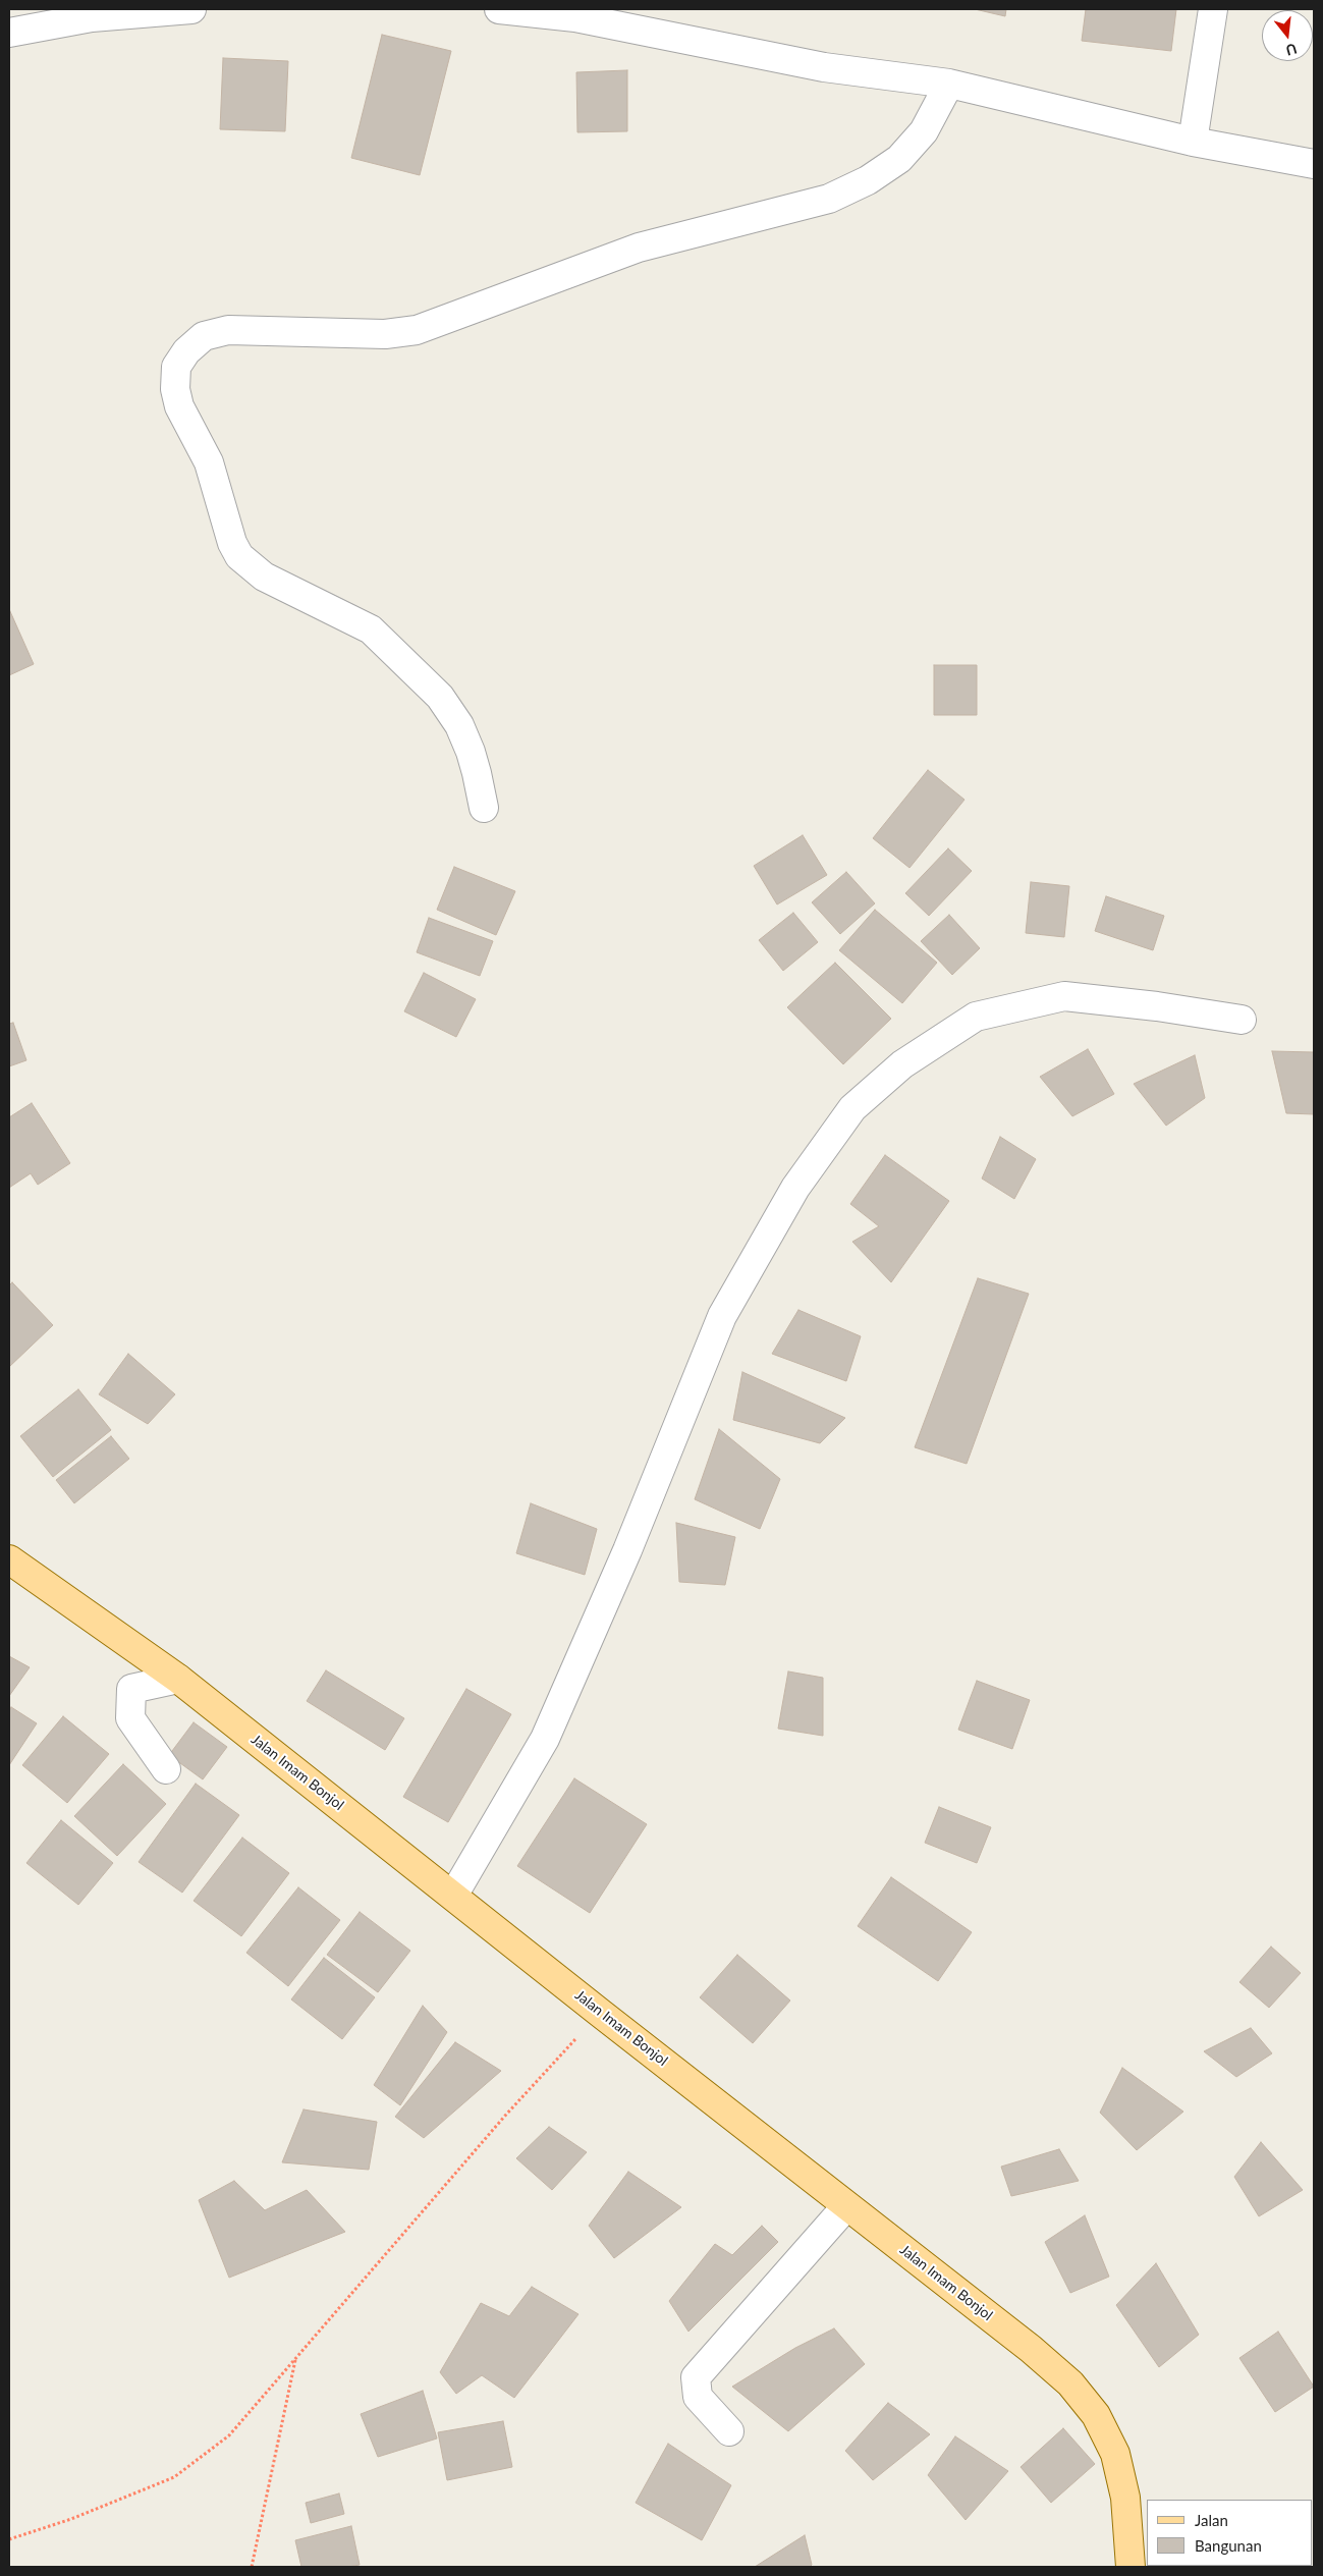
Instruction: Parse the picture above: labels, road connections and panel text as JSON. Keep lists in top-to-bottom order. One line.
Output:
{"streets":{"main road":["Jalan Imam Bonjol"]},"legend":["Jalan","Bangunan"],"north":"bottom"}
